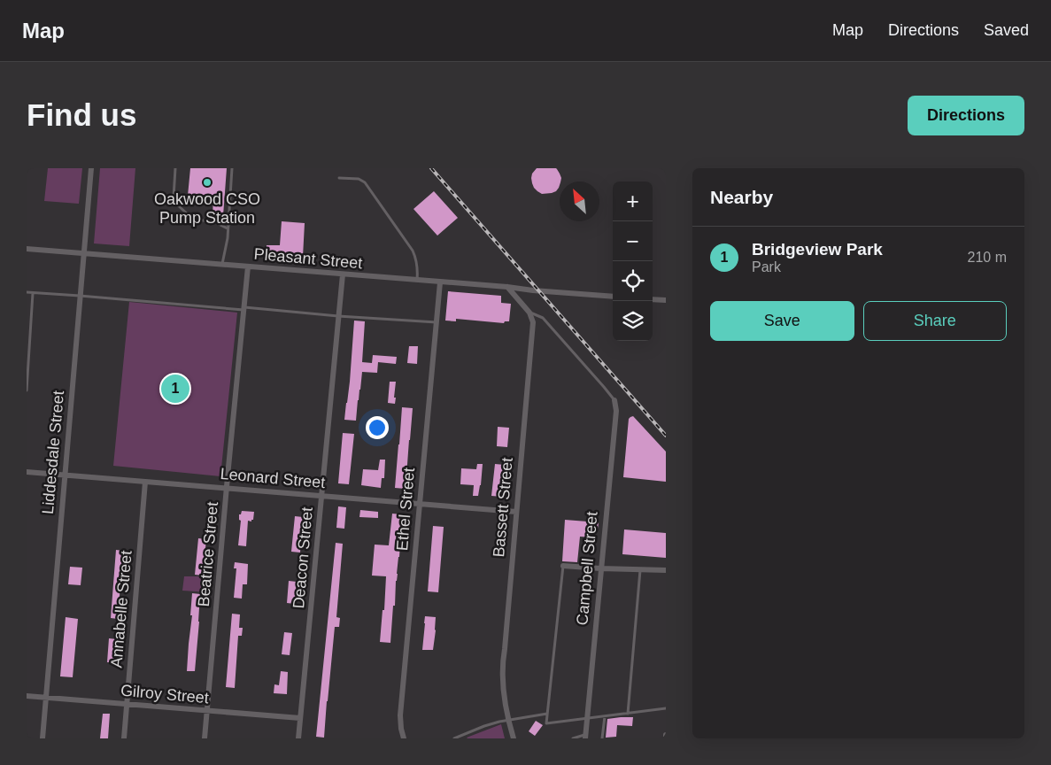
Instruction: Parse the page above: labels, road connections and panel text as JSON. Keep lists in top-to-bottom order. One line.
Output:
{"streets":{"street":["Pleasant Street","Liddesdale Street","Leonard Street","Bassett Street","Ethel Street","Beatrice Street","Deacon Street","Campbell Street","Annabelle Street","Gilroy Street"]},"crossings":[["Pleasant Street","Liddesdale Street"],["Pleasant Street","Ethel Street"],["Pleasant Street","Beatrice Street"],["Pleasant Street","Deacon Street"],["Liddesdale Street","Leonard Street"],["Liddesdale Street","Gilroy Street"],["Leonard Street","Bassett Street"],["Leonard Street","Ethel Street"],["Leonard Street","Beatrice Street"],["Leonard Street","Deacon Street"],["Leonard Street","Annabelle Street"],["Beatrice Street","Gilroy Street"],["Deacon Street","Gilroy Street"],["Annabelle Street","Gilroy Street"]],"places":["Oakwood CSO Pump Station"],"north":"top left","page":{"header":"Map","nav":["Map","Directions","Saved"],"buttons":["Directions",["Save","Share"]],"title":"Find us","heading":"Nearby","map_buttons":["+","−"],"list":[{"mark":"1","name":"Bridgeview Park","note":"Park","value":"210 m"}],"pins":"1"}}
